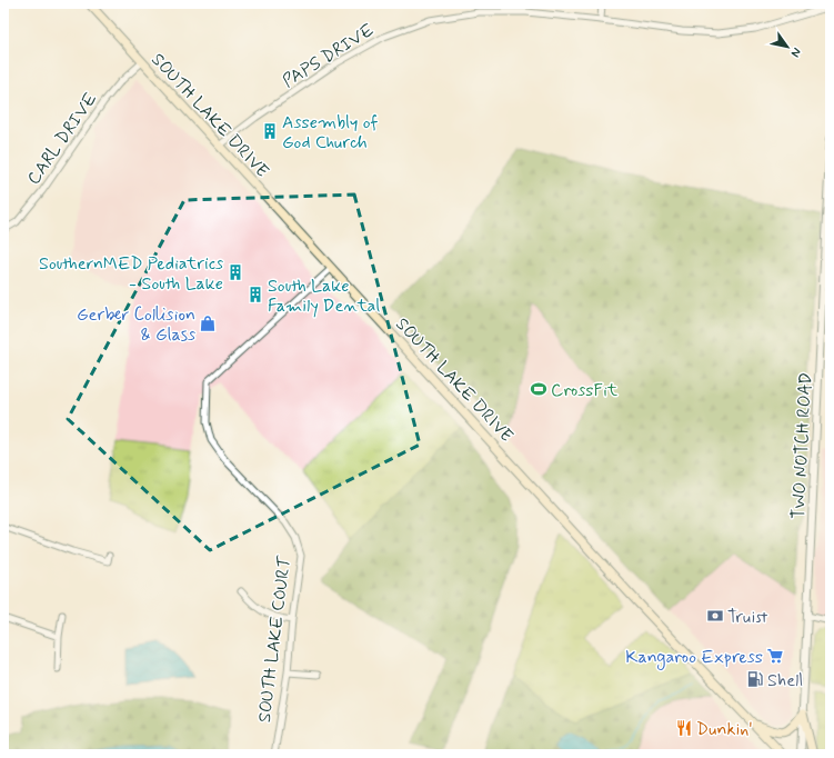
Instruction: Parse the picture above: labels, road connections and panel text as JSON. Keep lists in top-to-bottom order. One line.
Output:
{"streets":{"main road":["SOUTH LAKE DRIVE"],"street":["PAPS DRIVE","CARL DRIVE","TWO NOTCH ROAD","SOUTH LAKE COURT"]},"crossings":[["PAPS DRIVE","SOUTH LAKE DRIVE"],["SOUTH LAKE DRIVE","CARL DRIVE"],["SOUTH LAKE DRIVE","SOUTH LAKE COURT"]],"places":{"building":["Assembly of God Church","SouthernMED Pediatrics - South Lake","South Lake Family Dental"],"shop":["Gerber Collision & Glass"],"sports":["CrossFit"],"bank":["Truist"],"supermarket":["Kangaroo Express"],"fuel station":["Shell"],"restaurant":["Dunkin'"]},"north":"bottom right"}
